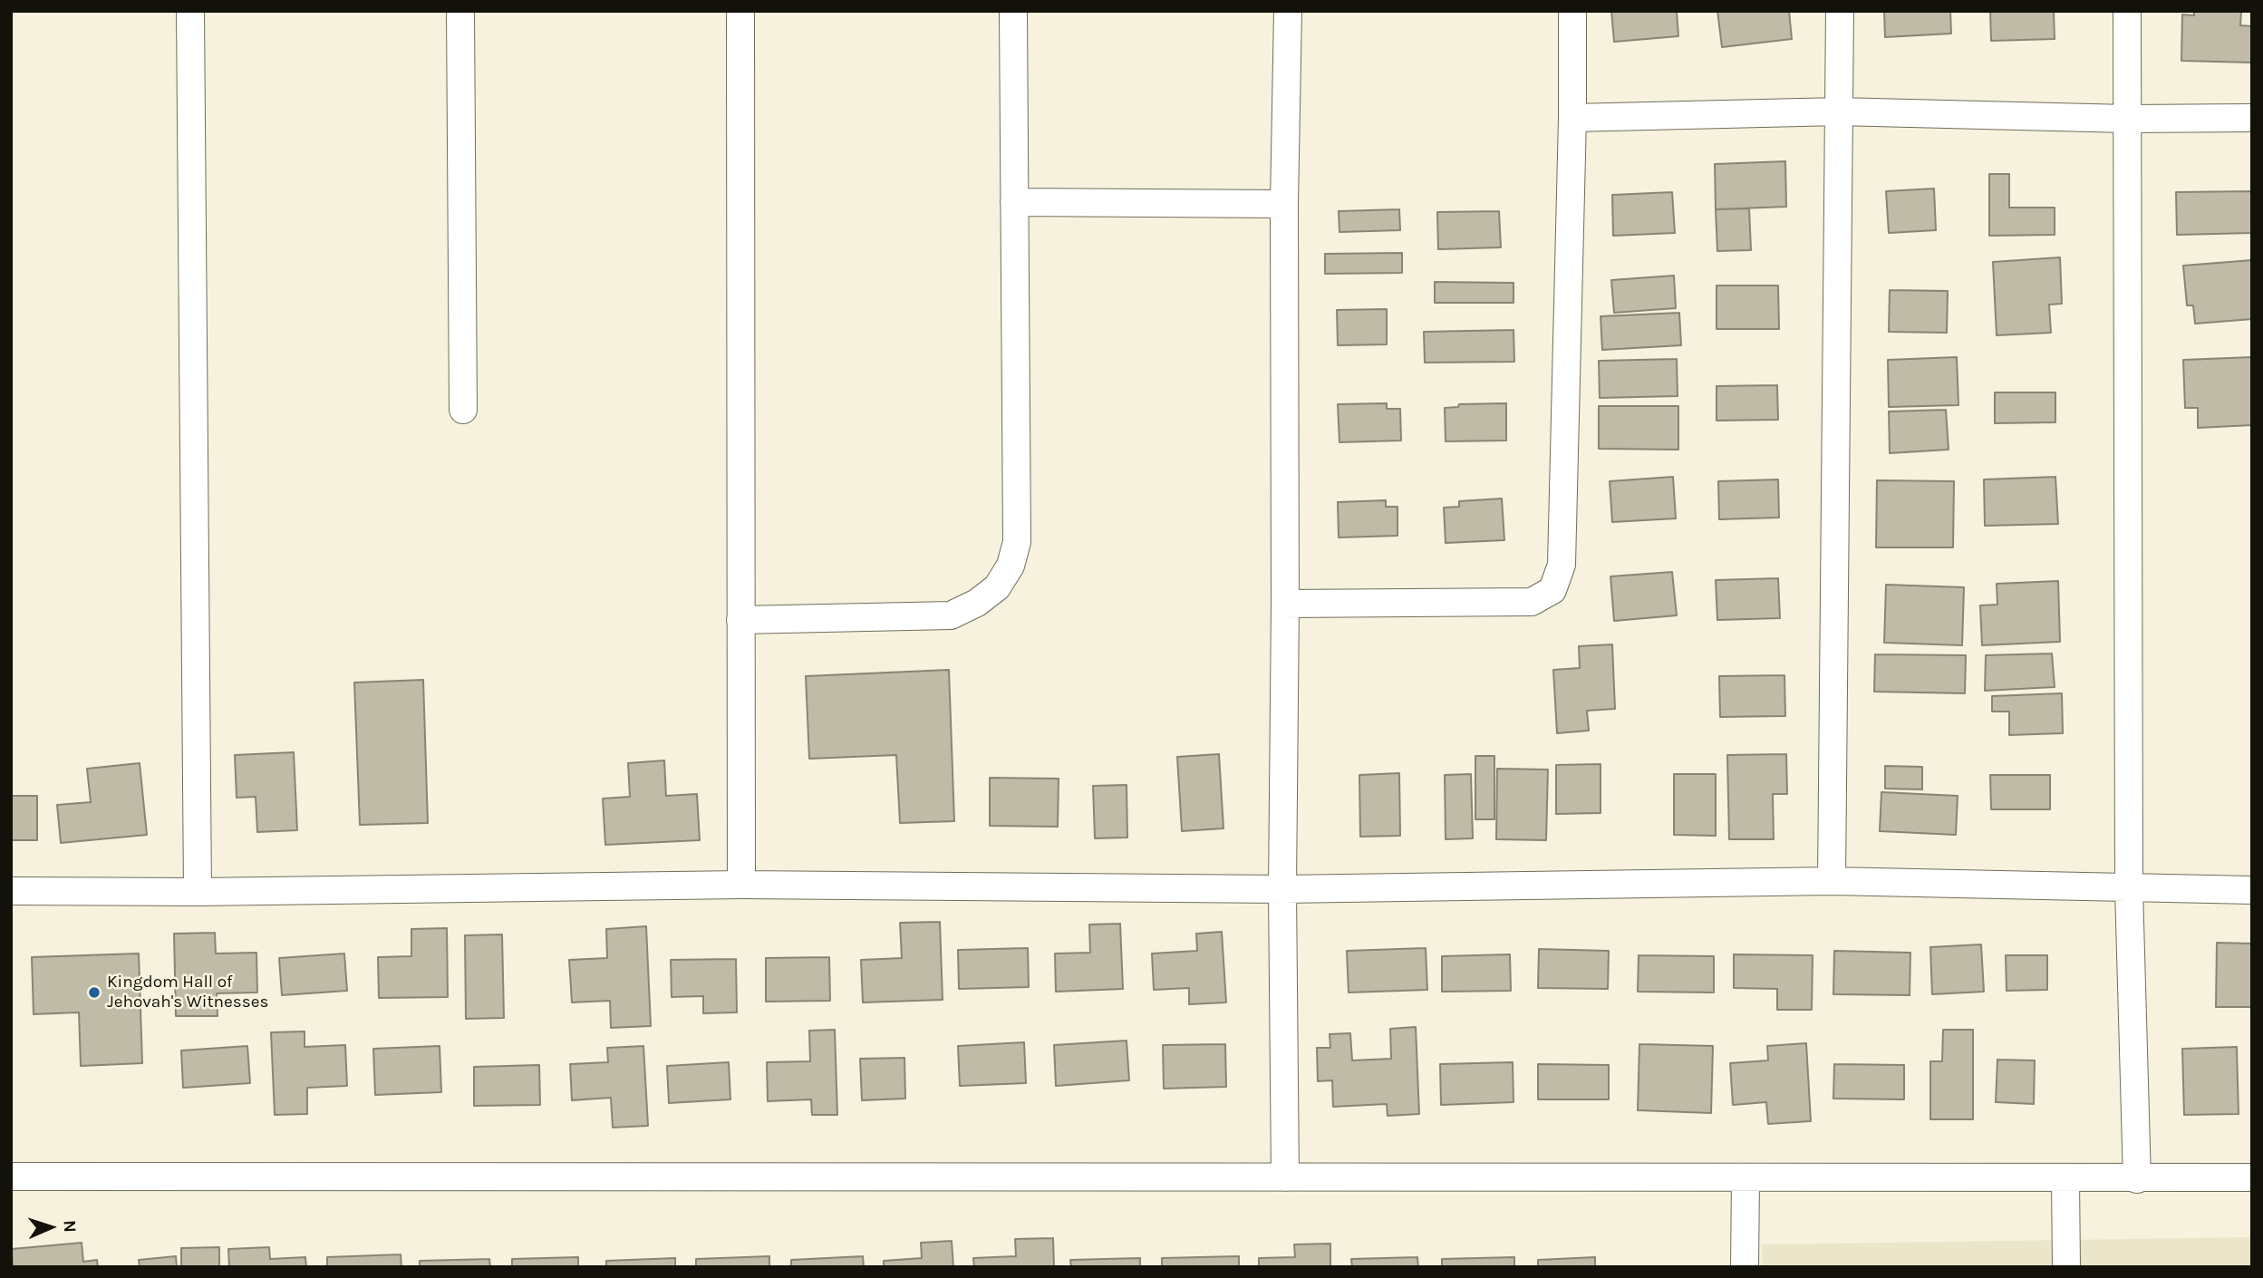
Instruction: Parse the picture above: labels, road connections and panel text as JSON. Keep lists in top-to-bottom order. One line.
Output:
{"places":["Kingdom Hall of Jehovah's Witnesses"],"north":"right"}
